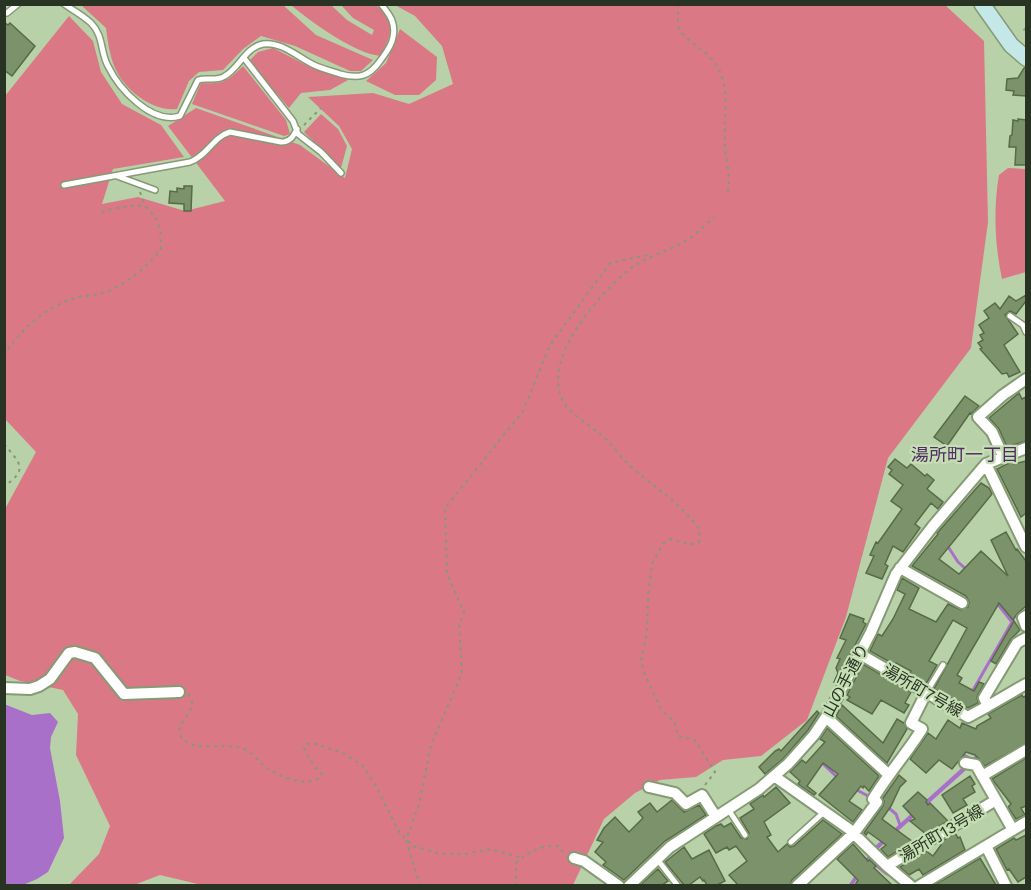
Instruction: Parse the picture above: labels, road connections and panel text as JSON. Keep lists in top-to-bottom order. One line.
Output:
{"streets":{"street":["山の手通り","湯所町7号線","湯所町13号線"]},"crossings":[["山の手通り","湯所町7号線"]],"districts":["湯所町一丁目"]}
